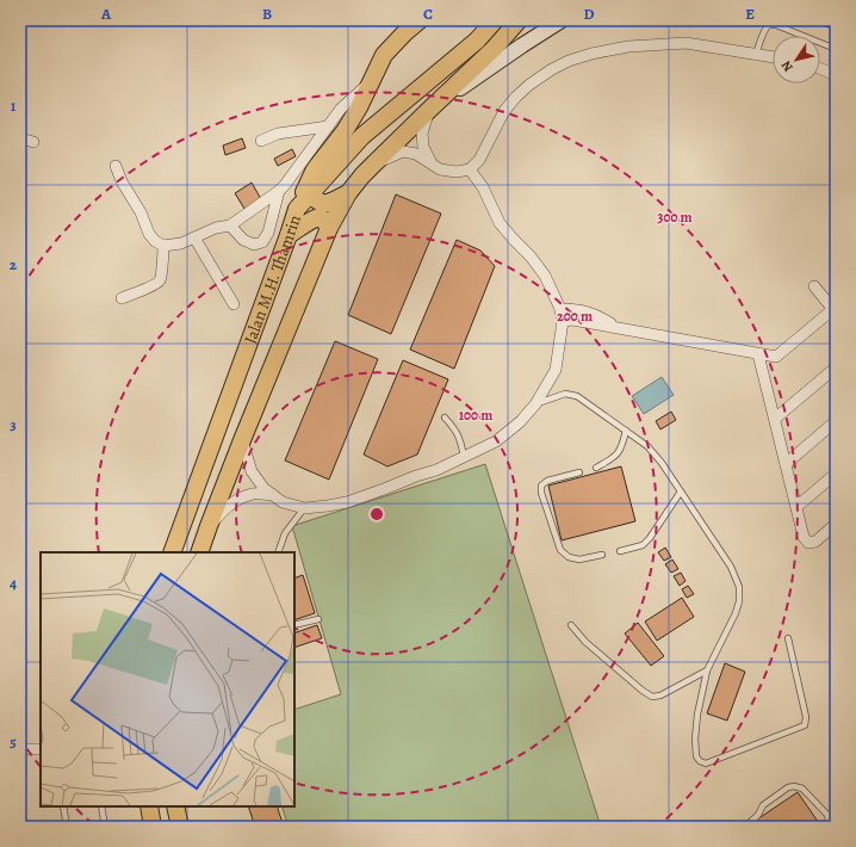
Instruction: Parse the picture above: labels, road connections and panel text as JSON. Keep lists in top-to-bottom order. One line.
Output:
{"streets":{"main road":["Jalan M.H. Thamrin"]},"north":"bottom left","grid":{"columns":["A","B","C","D","E"],"rows":["1","2","3","4","5"]},"rings":["300 m","200 m","100 m"]}
